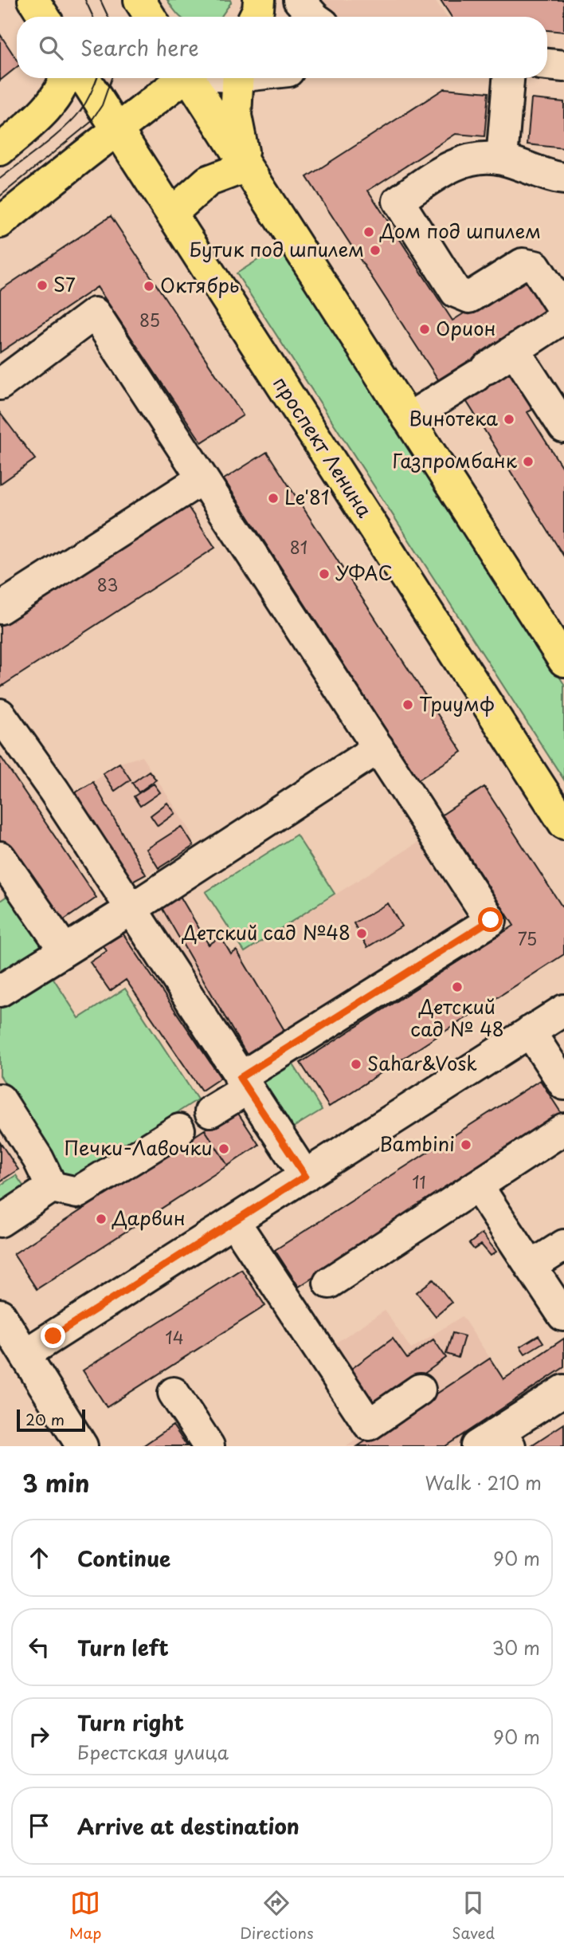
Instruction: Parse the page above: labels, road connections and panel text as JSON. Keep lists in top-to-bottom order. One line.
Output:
{"streets":{"main road":["проспект Ленина"]},"places":["Дом под шпилем","Бутик под шпилем","S7","Октябрь","Орион","Винотека","Газпромбанк","Le'81","УФАС","Триумф","Детский сад №48","Детский сад № 48","Sahar&Vosk","Bambini","Печки-Лавочки","Дарвин"],"house_numbers":["85","81","83","75","11","14"],"scale_bar":"20 m","page":{"search":"Search here","scale":"20 m","heading":["3 min","Walk · 210 m"],"list":[["Continue","90 m"],["Turn left","30 m"],["Turn right","Брестская улица","90 m"],"Arrive at destination"],"nav":["Map","Directions","Saved"]}}
